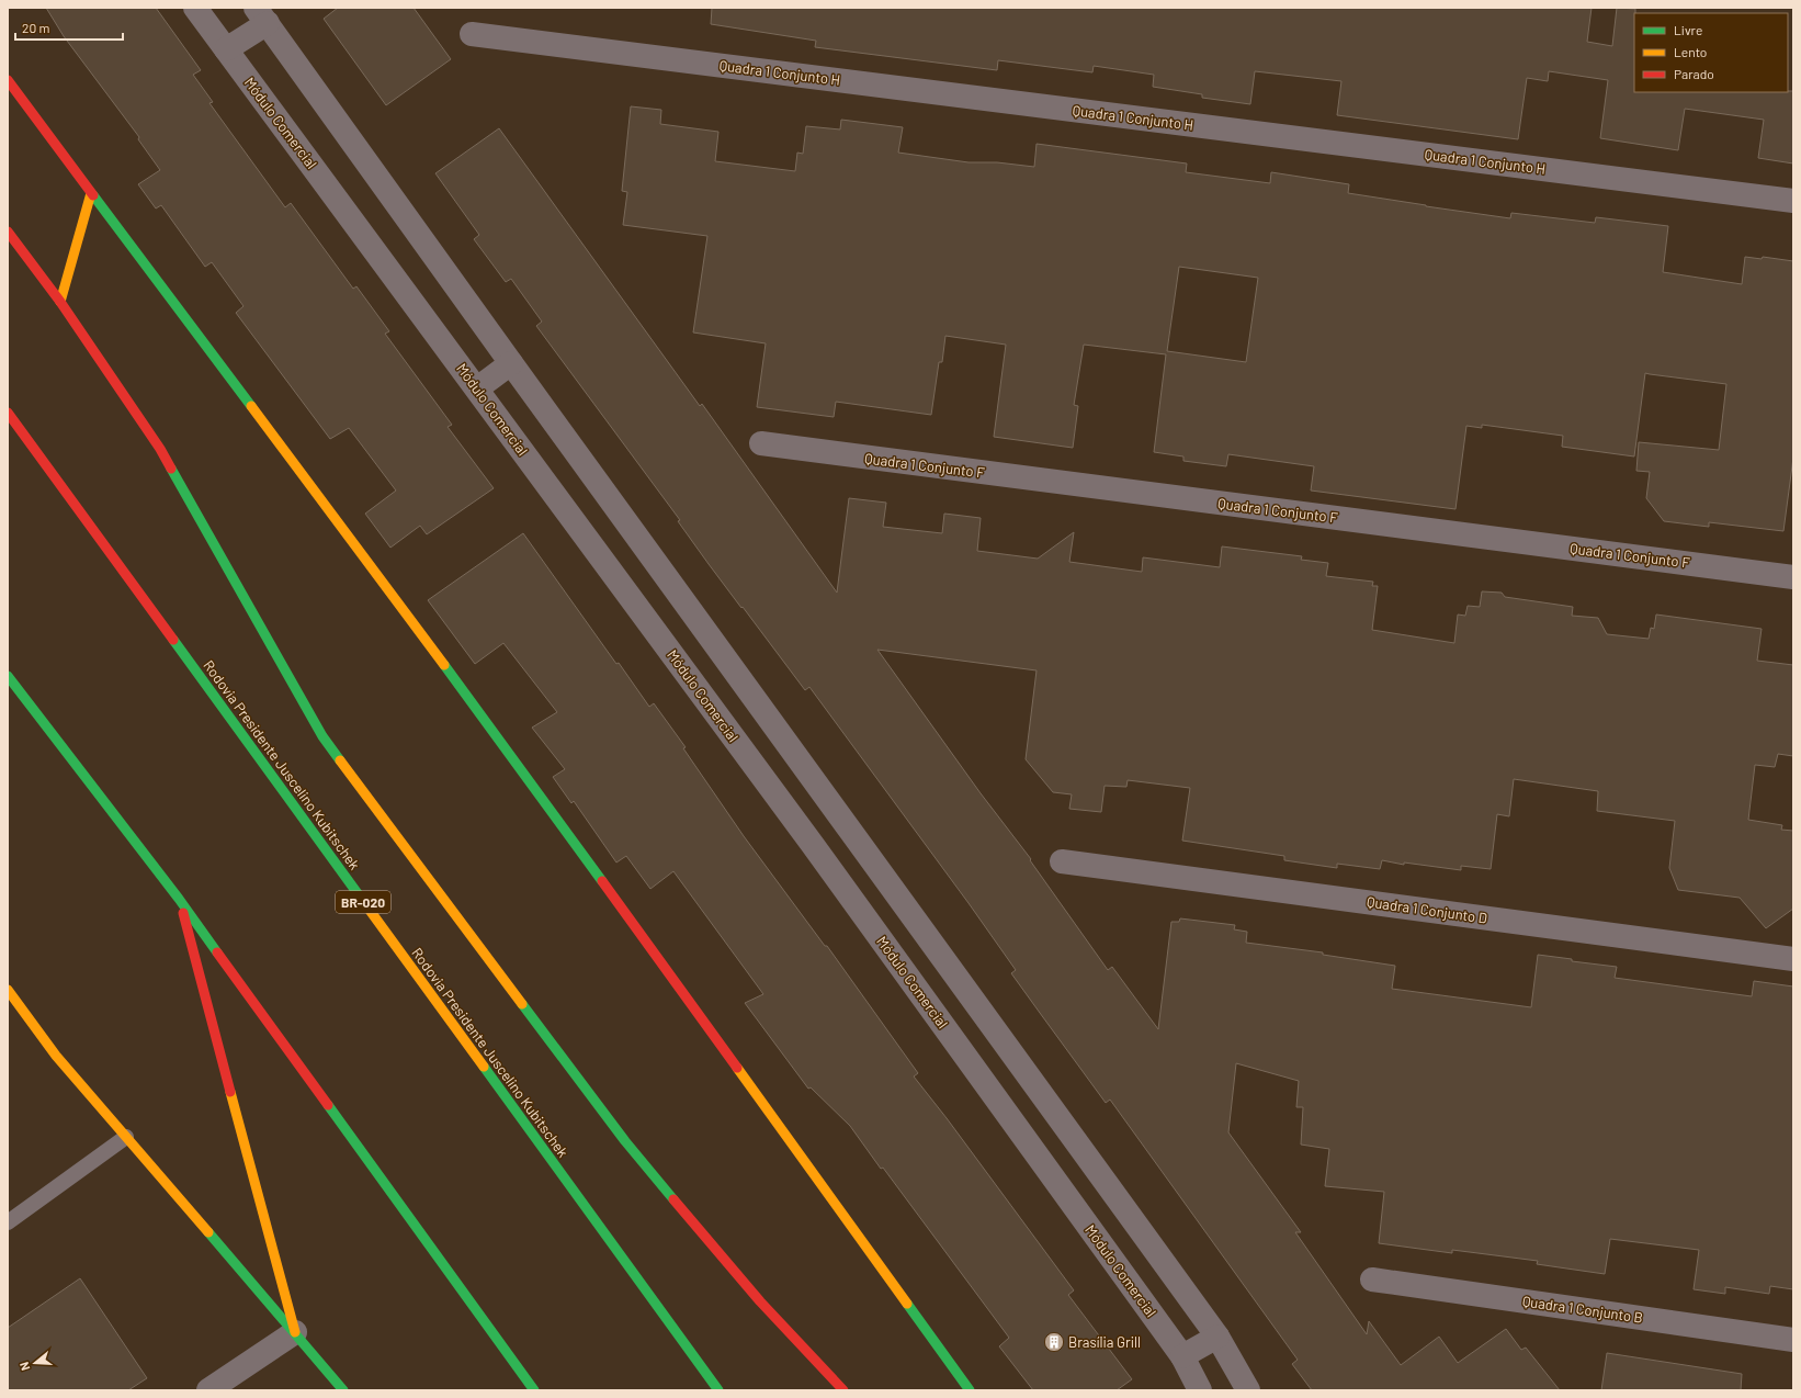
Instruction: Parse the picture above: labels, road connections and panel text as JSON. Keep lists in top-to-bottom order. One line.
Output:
{"streets":{"main road":["Rodovia Presidente Juscelino Kubitschek","BR-020"],"street":["Quadra 1 Conjunto H","Módulo Comercial","Quadra 1 Conjunto F","Quadra 1 Conjunto D","Quadra 1 Conjunto B"]},"places":{"building":["Brasília Grill"]},"legend":["Livre","Lento","Parado"],"scale_bar":"20 m","north":"left"}
